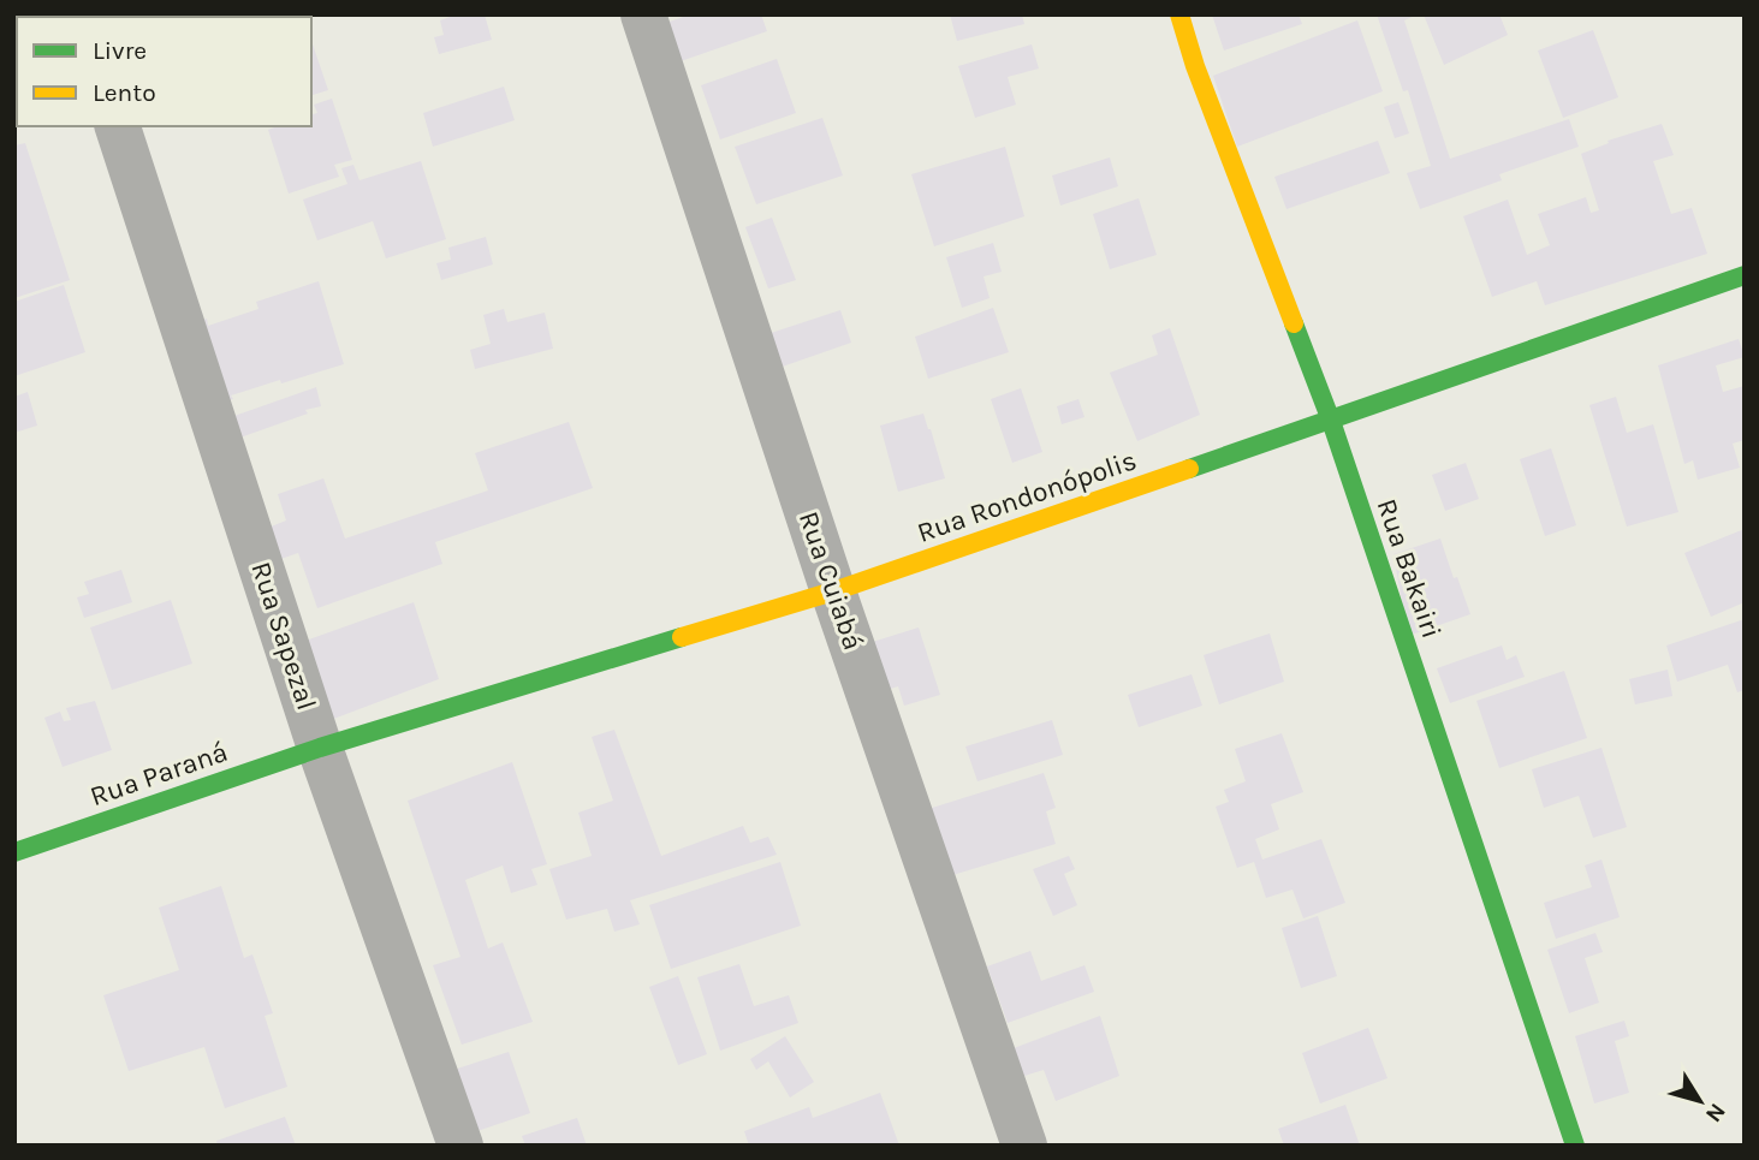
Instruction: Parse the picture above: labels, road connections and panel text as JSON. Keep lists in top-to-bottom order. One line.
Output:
{"streets":{"street":["Rua Rondonópolis","Rua Bakairi","Rua Cuiabá","Rua Sapezal","Rua Paraná"]},"crossings":[["Rua Rondonópolis","Rua Bakairi"],["Rua Rondonópolis","Rua Cuiabá"],["Rua Rondonópolis","Rua Sapezal"],["Rua Rondonópolis","Rua Paraná"],["Rua Sapezal","Rua Paraná"]],"legend":["Livre","Lento"],"north":"bottom right"}
